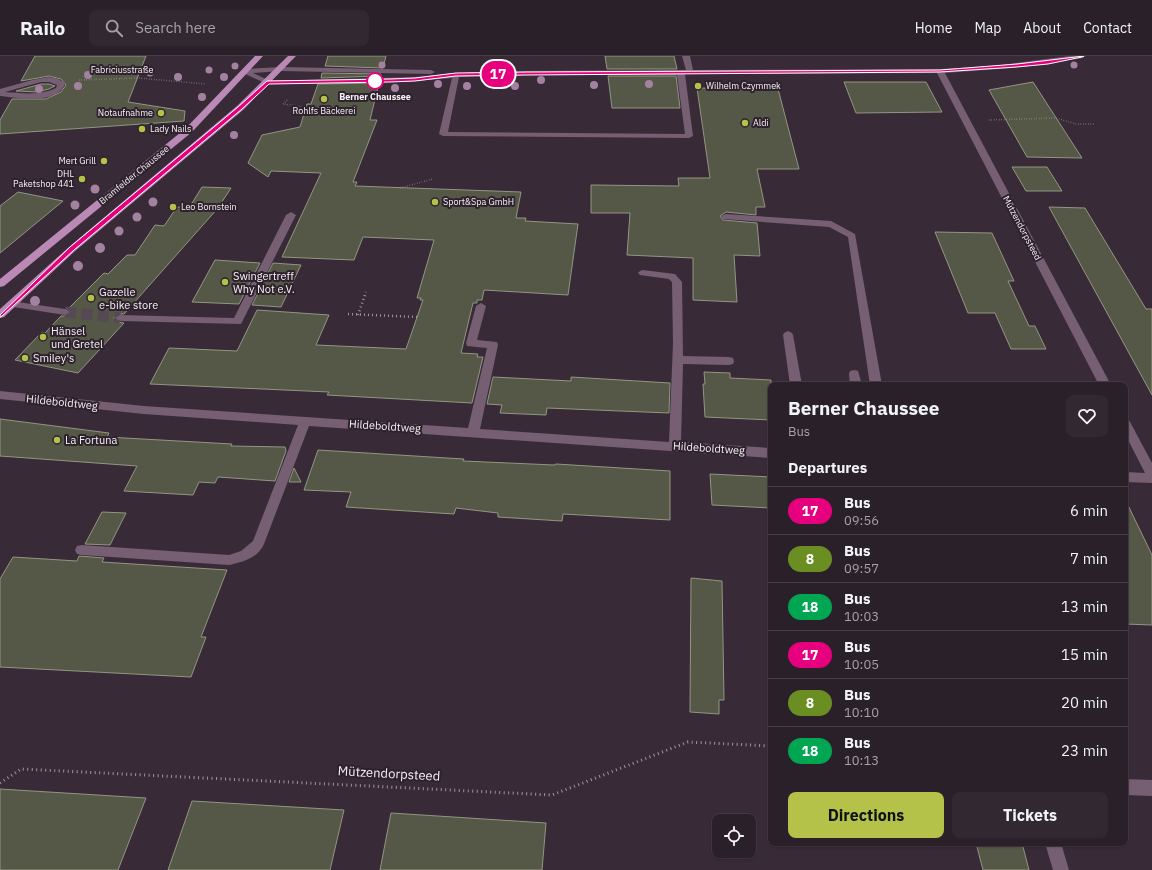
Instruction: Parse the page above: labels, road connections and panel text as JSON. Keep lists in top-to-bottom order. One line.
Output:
{"streets":{"main road":["Bramfelder Chaussee"],"street":["Mützendorpsteed","Hildeboldtweg"],"path":["Fabriciusstraße"]},"places":["Berner Chaussee","Wilhelm Czymmek","Rohlfs Bäckerei","Notaufnahme","Aldi","Lady Nails","Mert Grill","DHL Paketshop 441","Sport&Spa GmbH","Leo Bornstein","Swingertreff Why Not e.V.","Gazelle e-bike store","Hänsel und Gretel","Smiley's","La Fortuna"],"lines":["bus line 17"],"page":{"header":"Railo","search":"Search here","nav":["Home","Map","About","Contact"],"on_map":"17","heading":[["Berner Chaussee","Bus"],"Departures"],"list":[{"mark":"17","name":"Bus","note":"09:56","value":"6 min"},{"mark":"8","name":"Bus","note":"09:57","value":"7 min"},{"mark":"18","name":"Bus","note":"10:03","value":"13 min"},{"mark":"17","name":"Bus","note":"10:05","value":"15 min"},{"mark":"8","name":"Bus","note":"10:10","value":"20 min"},{"mark":"18","name":"Bus","note":"10:13","value":"23 min"}],"buttons":["Directions","Tickets"]}}
